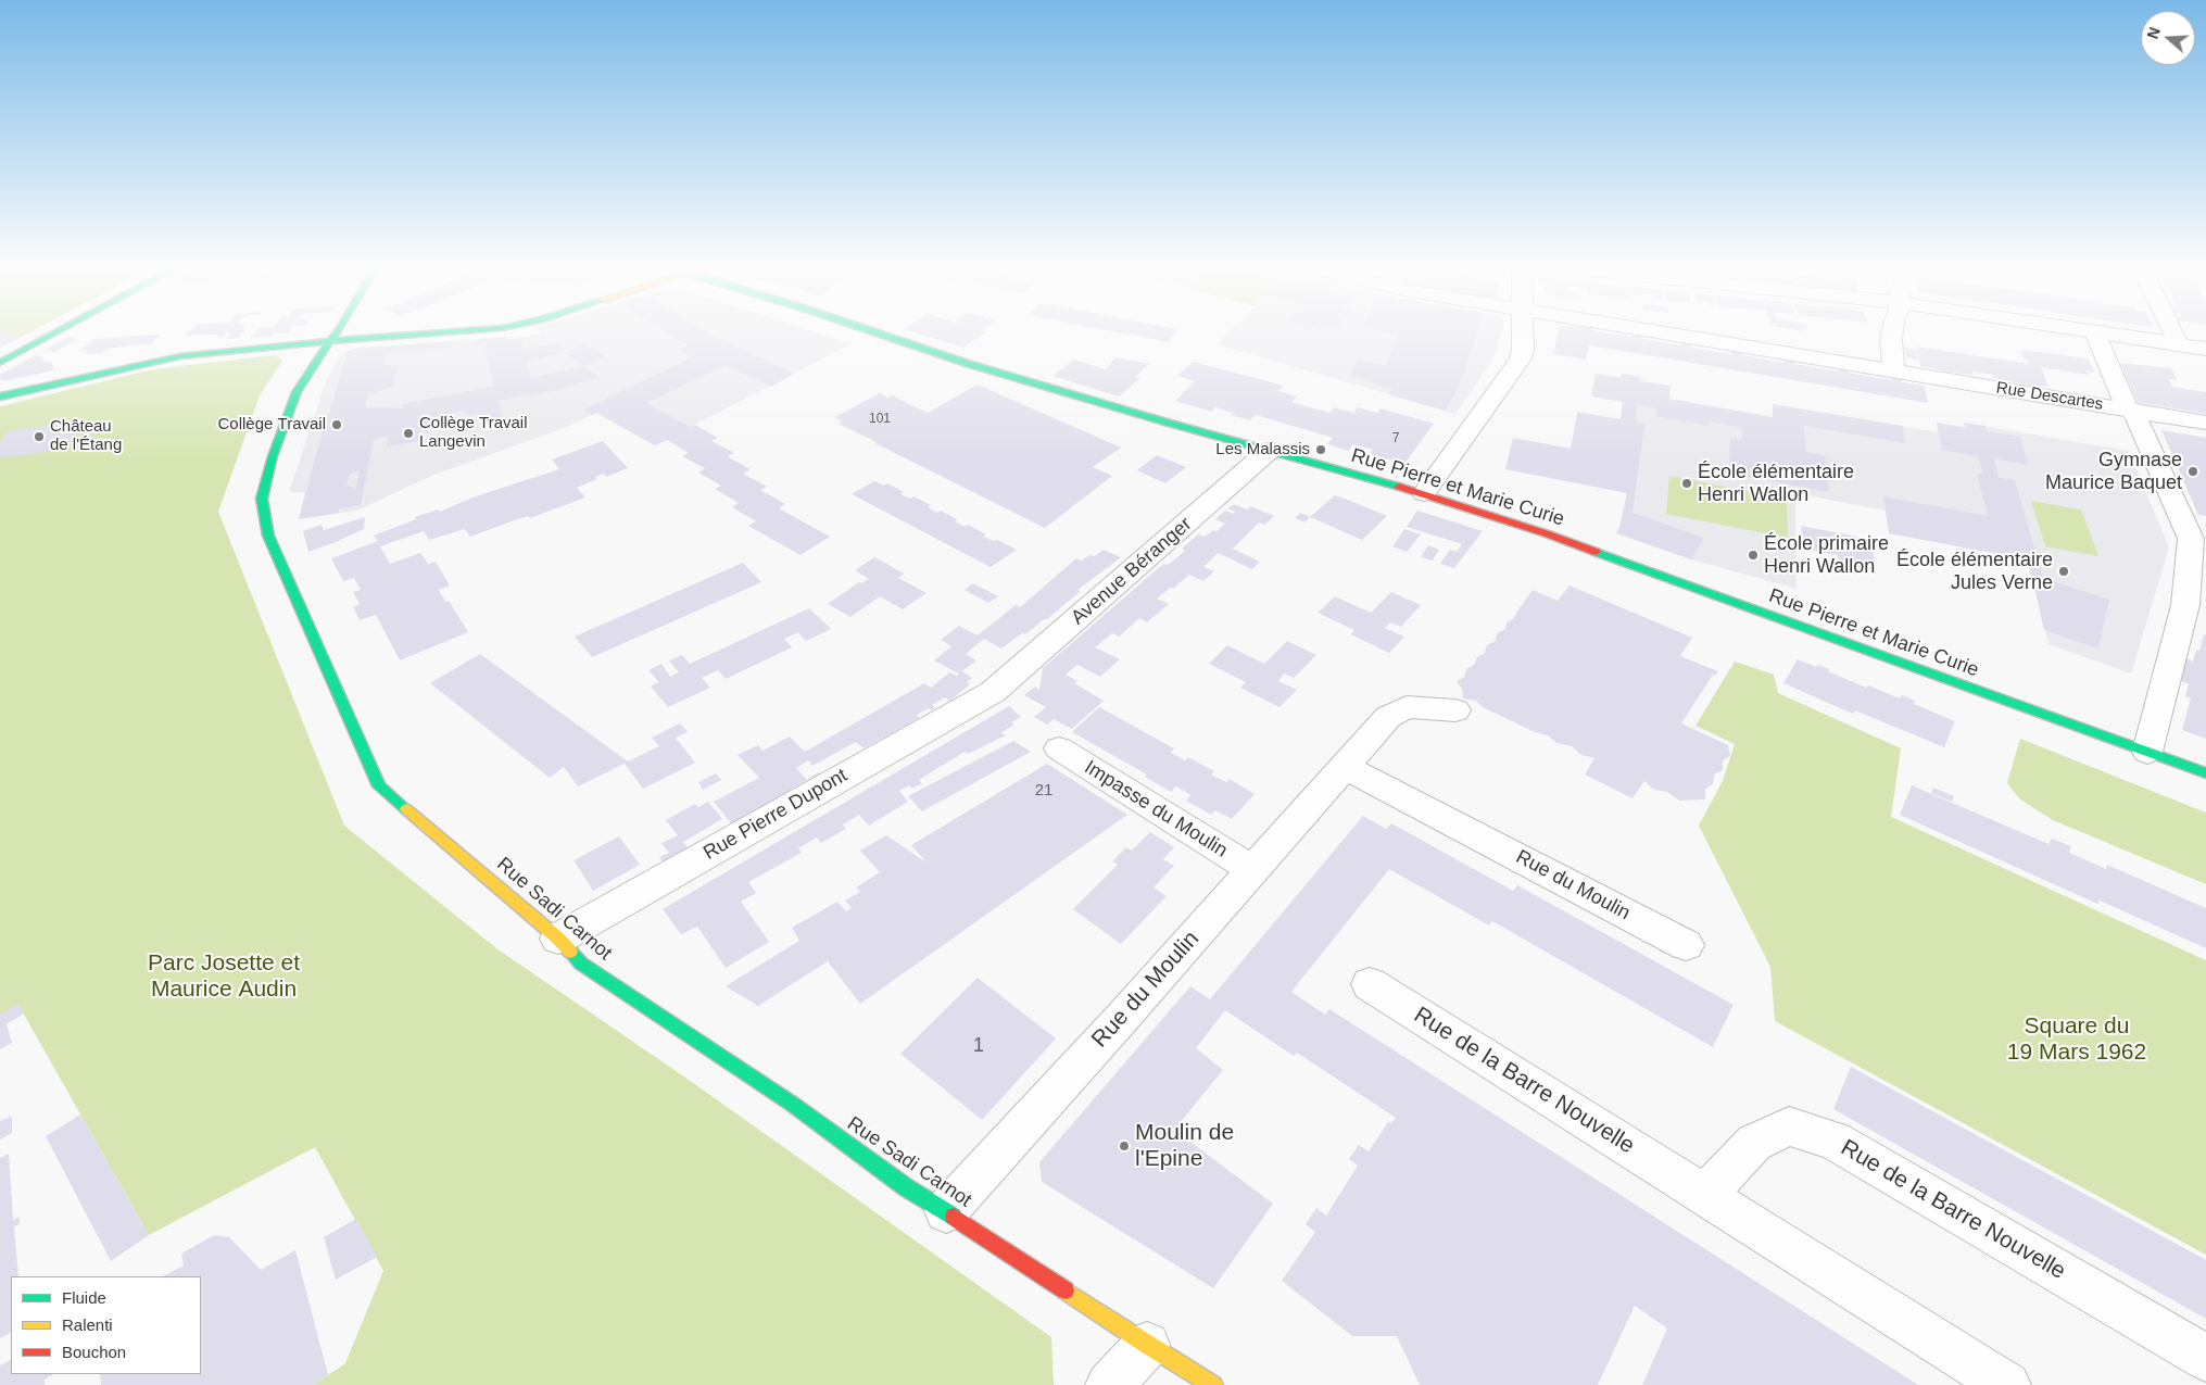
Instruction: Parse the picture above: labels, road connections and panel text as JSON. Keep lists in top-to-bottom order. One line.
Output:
{"streets":{"street":["Rue Descartes","Rue Pierre et Marie Curie","Avenue Béranger","Impasse du Moulin","Rue Pierre Dupont","Rue du Moulin","Rue Sadi Carnot","Rue de la Barre Nouvelle"]},"crossings":[["Rue Pierre et Marie Curie","Avenue Béranger"],["Avenue Béranger","Rue Pierre Dupont"],["Impasse du Moulin","Rue du Moulin"],["Rue Pierre Dupont","Rue Sadi Carnot"],["Rue du Moulin","Rue Sadi Carnot"]],"parks":["Parc Josette et Maurice Audin","Square du 19 Mars 1962"],"places":["Collège Travail","Collège Travail Langevin","Château de l'Étang","Les Malassis","Gymnase Maurice Baquet","École élémentaire Henri Wallon","École primaire Henri Wallon","École élémentaire Jules Verne","Moulin de l'Epine"],"house_numbers":["101","7","21","1"],"legend":["Fluide","Ralenti","Bouchon"],"north":"left"}
